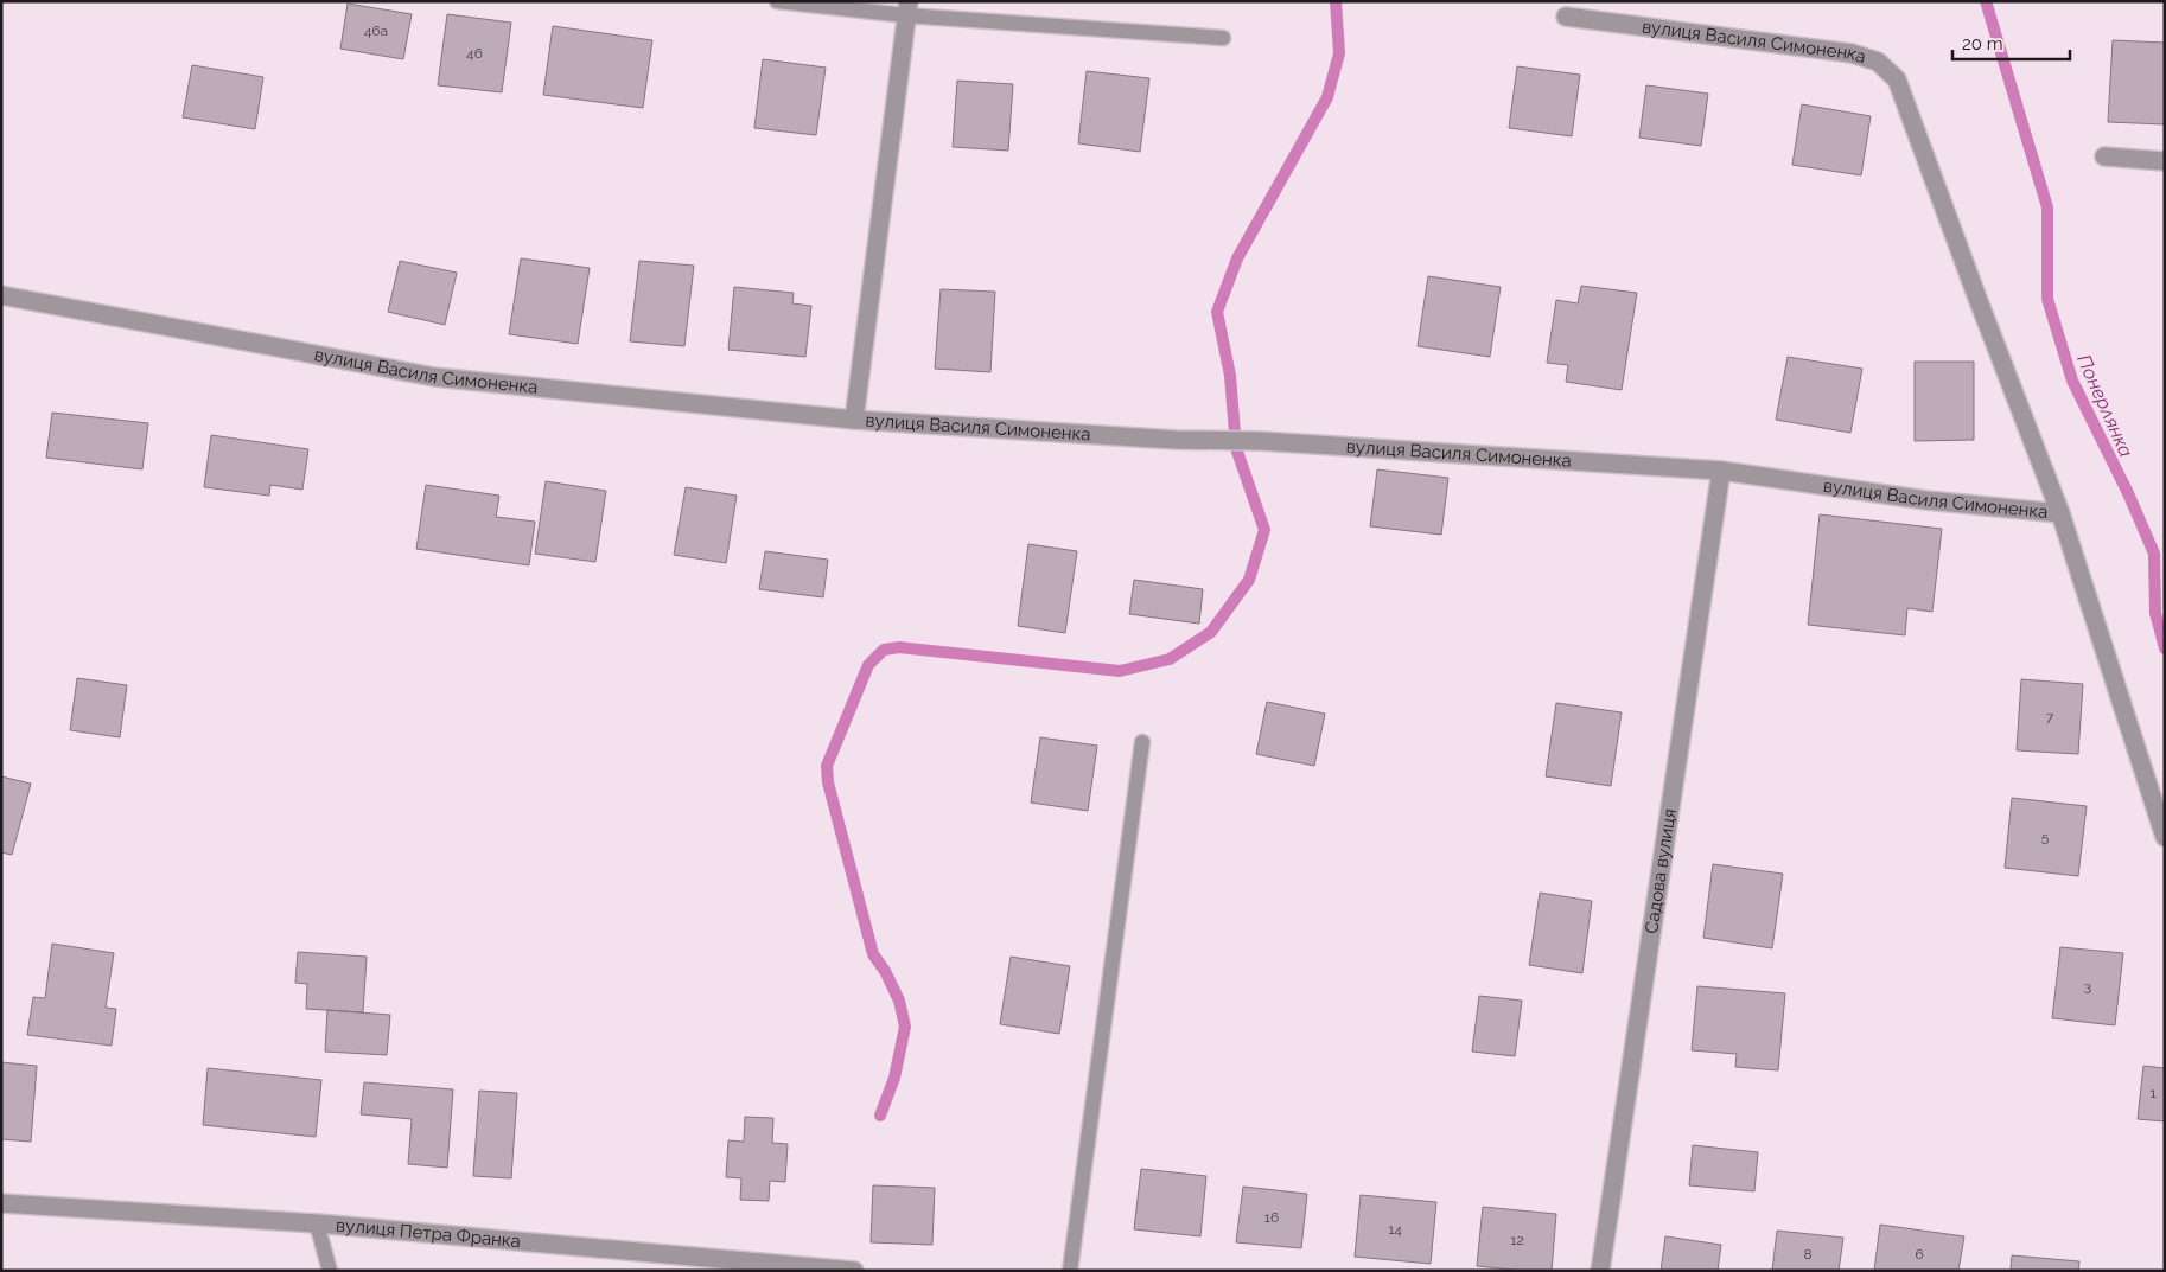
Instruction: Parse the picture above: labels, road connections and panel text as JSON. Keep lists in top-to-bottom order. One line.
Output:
{"streets":{"street":["вулиця Василя Симоненка","Садова вулиця","вулиця Петра Франка"]},"crossings":[["вулиця Василя Симоненка","Садова вулиця"]],"water":["Понерлянка"],"house_numbers":["46а","46","7","5","3","1","16","14","12","8","6"],"scale_bar":"20 m"}
